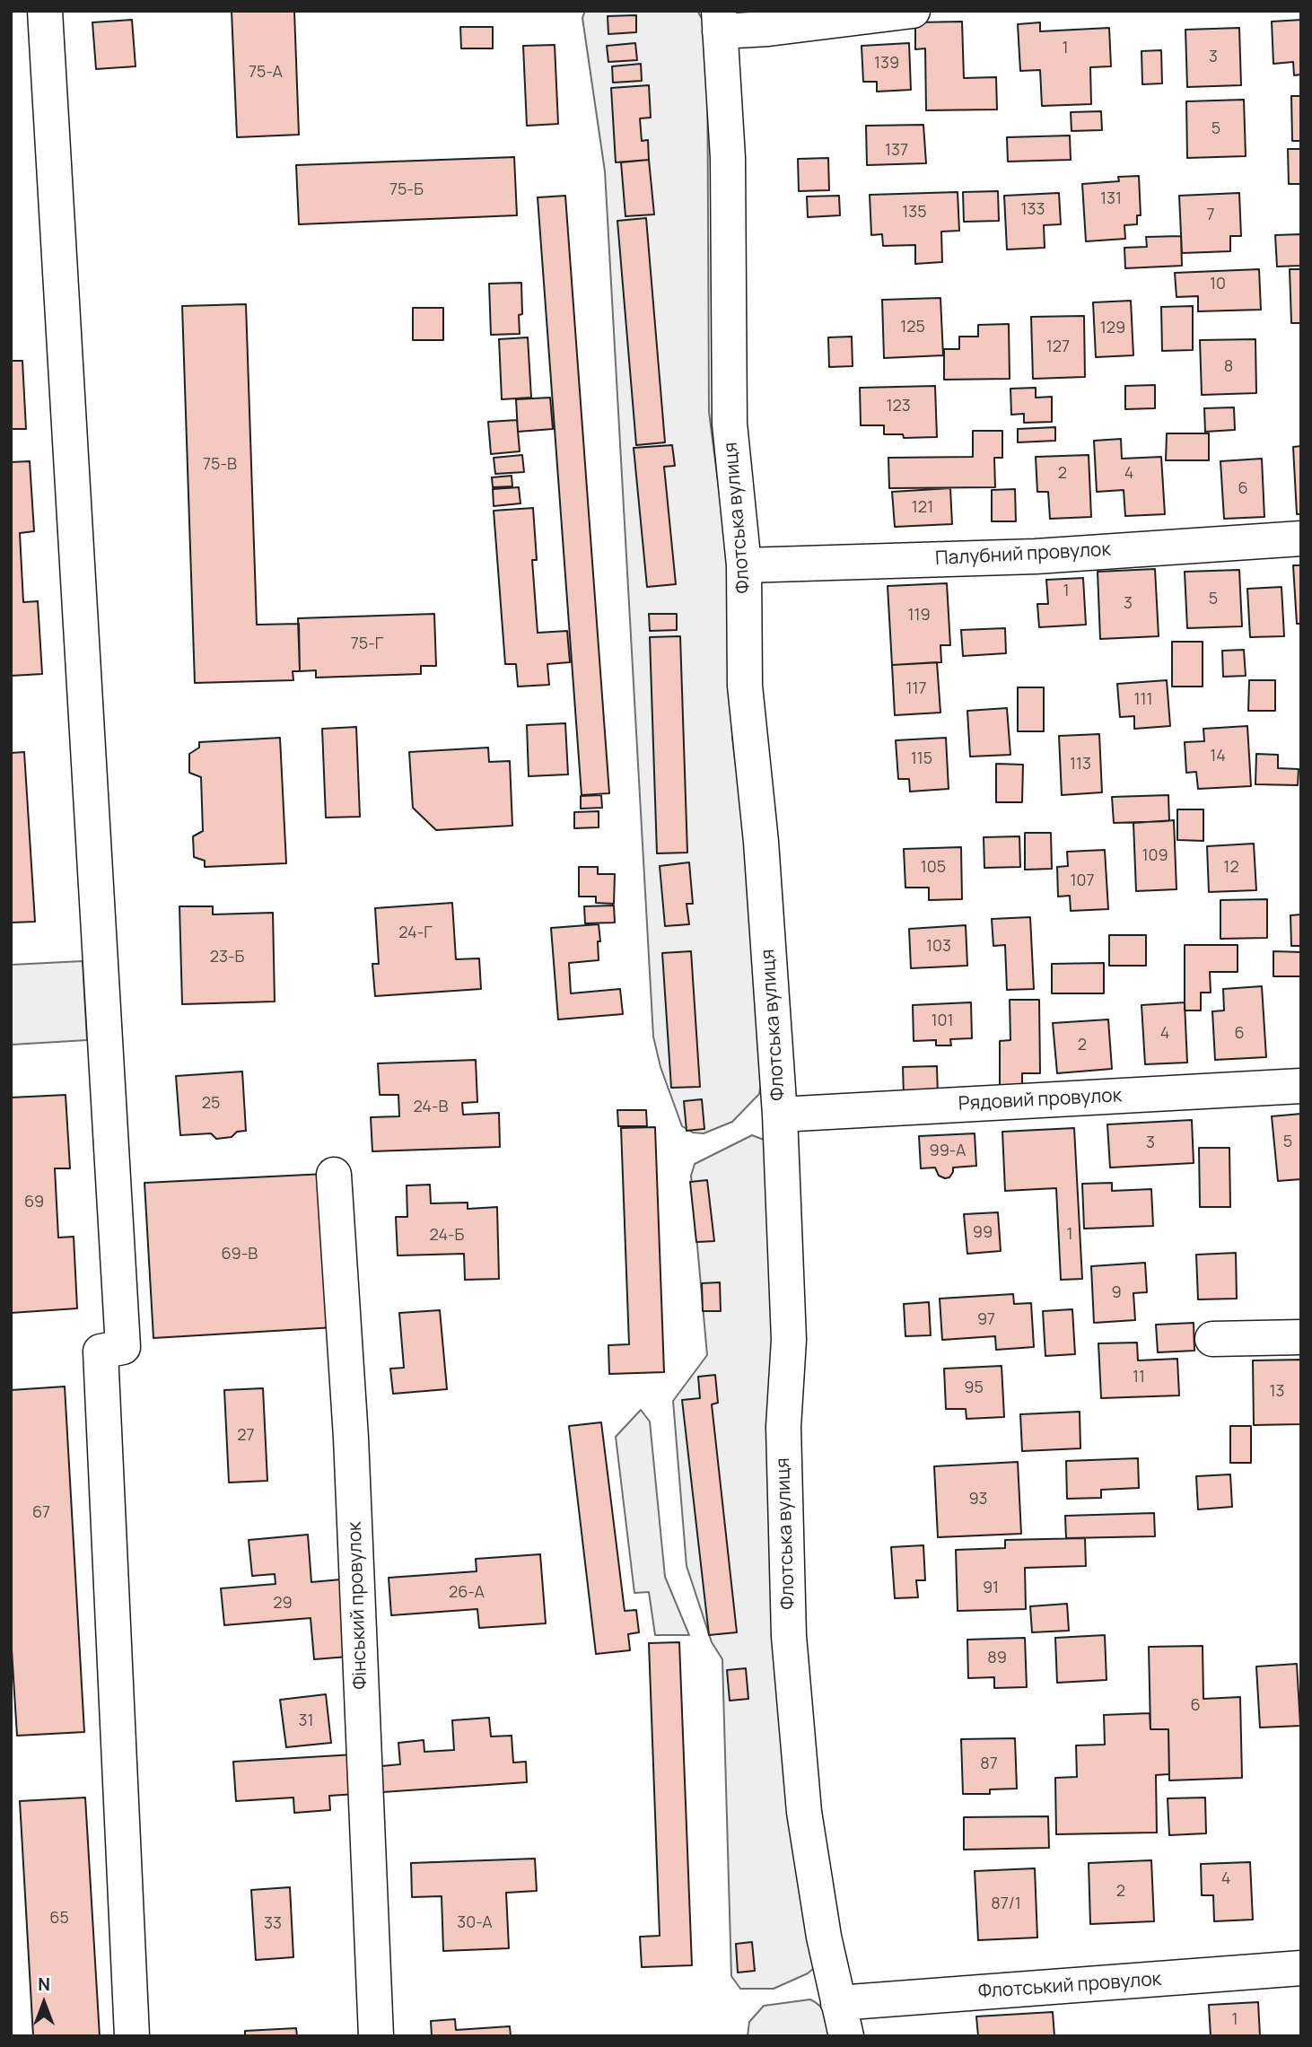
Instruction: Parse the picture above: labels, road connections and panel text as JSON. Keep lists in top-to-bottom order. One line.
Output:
{"streets":{"street":["Флотська вулиця","Палубний провулок","Рядовий провулок","Фінський провулок","Флотський провулок"]},"crossings":[["Флотська вулиця","Палубний провулок"],["Флотська вулиця","Рядовий провулок"],["Флотська вулиця","Флотський провулок"]],"house_numbers":["1","3","139","75-А","5","137","75-Б","131","133","135","7","10","125","129","127","8","123","75-В","2","4","6","121","1","5","3","119","75-Г","117","111","14","115","113","109","105","12","107","24-Г","103","23-Б","101","4","6","2","25","24-В","5","3","99-А","69","99","1","24-Б","69-В","9","97","11","95","13","27","93","67","91","26-А","29","89","6","31","87","4","2","87/1","65","30-А","33","1"],"north":"top"}
